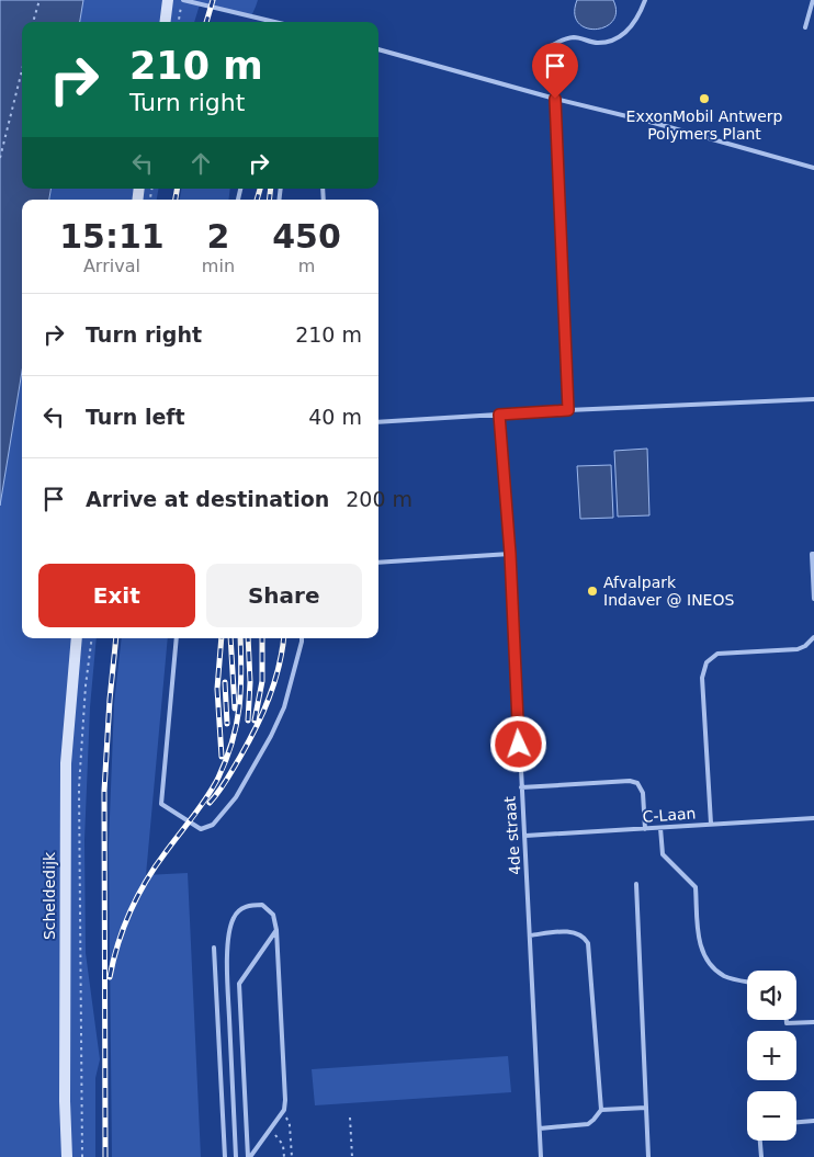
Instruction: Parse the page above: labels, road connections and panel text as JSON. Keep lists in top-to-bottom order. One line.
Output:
{"streets":{"street":["Scheldedijk"],"lane":["C-Laan","4de straat"]},"crossings":[["C-Laan","4de straat"]],"places":["ExxonMobil Antwerp Polymers Plant","Afvalpark Indaver @ INEOS"],"page":{"turn":["210 m","Turn right"],"eta":["15:11","Arrival","2","min","450","m"],"list":[{"name":"Turn right","value":"210 m"},{"name":"Turn left","value":"40 m"},{"name":"Arrive at destination","value":"200 m"}],"buttons":["Exit","Share"],"map_buttons":["+","−"]}}
